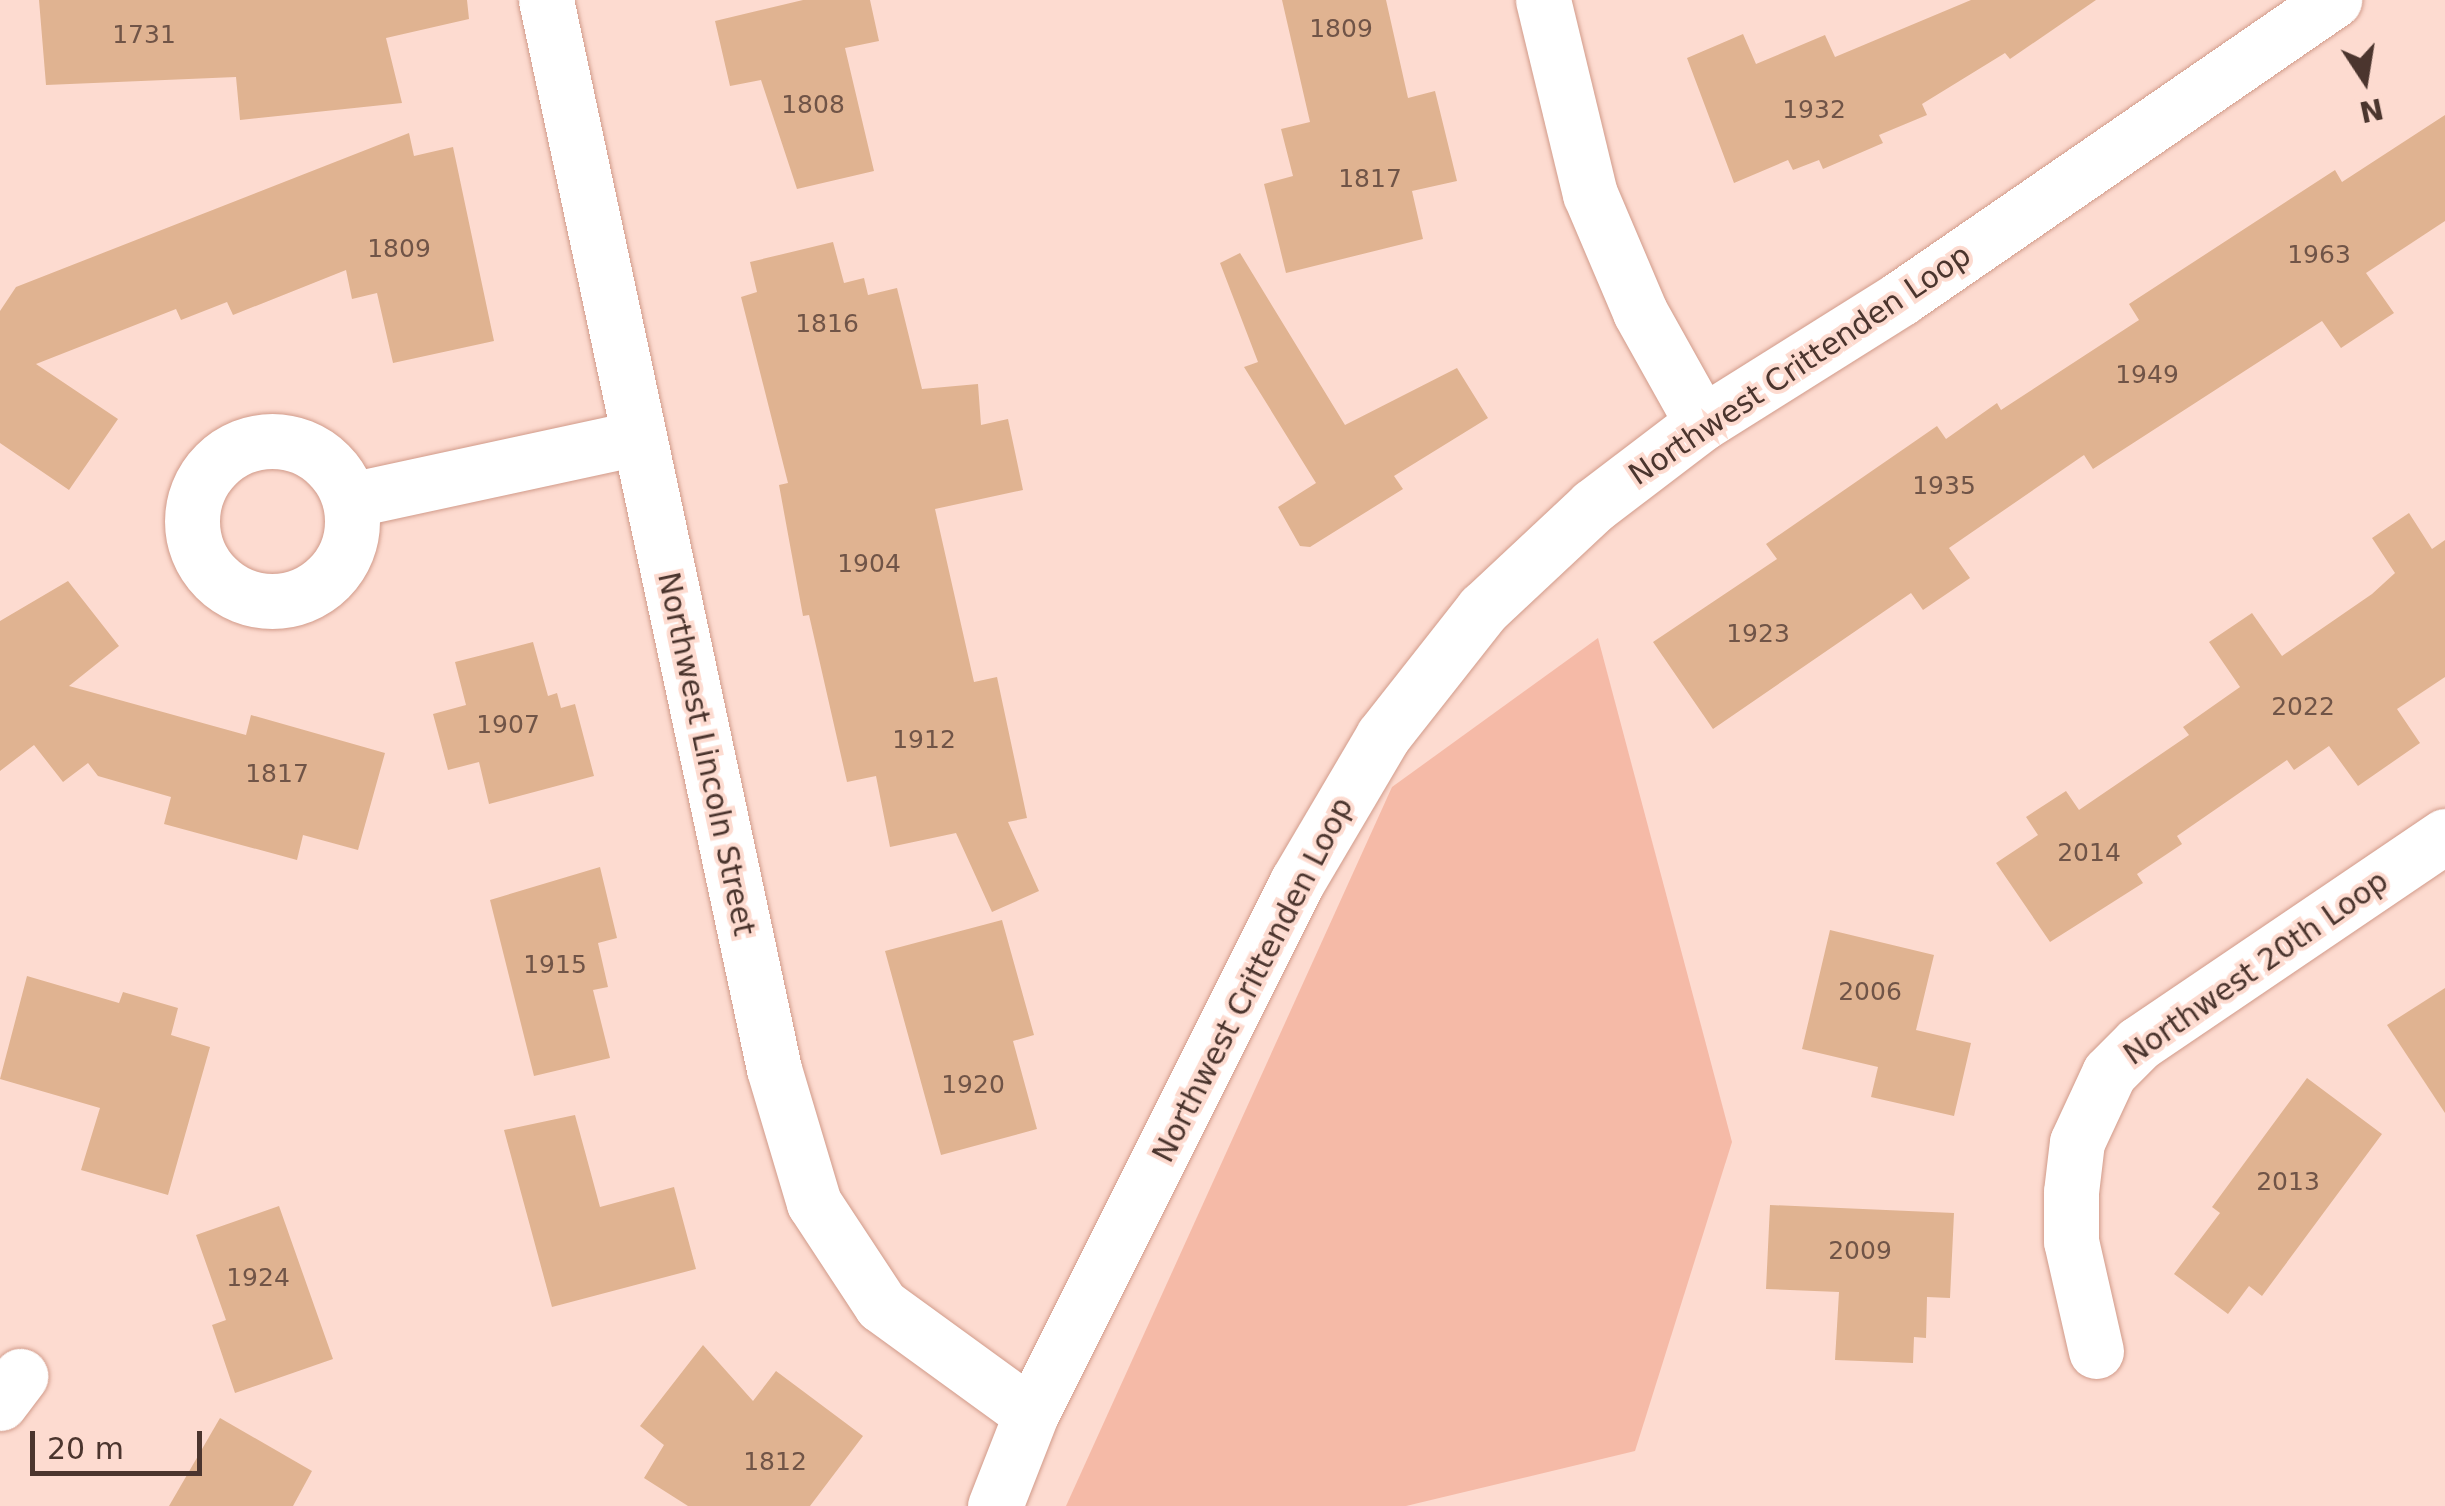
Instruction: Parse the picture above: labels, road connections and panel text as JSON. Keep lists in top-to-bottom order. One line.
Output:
{"streets":{"street":["Northwest Crittenden Loop","Northwest Lincoln Street","Northwest 20th Loop"]},"crossings":[["Northwest Crittenden Loop","Northwest Lincoln Street"]],"house_numbers":["1809","1731","1808","1932","1817","1809","1963","1816","1949","1935","1904","1923","2022","1907","1912","1817","2014","1915","2006","1920","2013","2009","1924","1812"],"scale_bar":"20 m","north":"bottom"}
